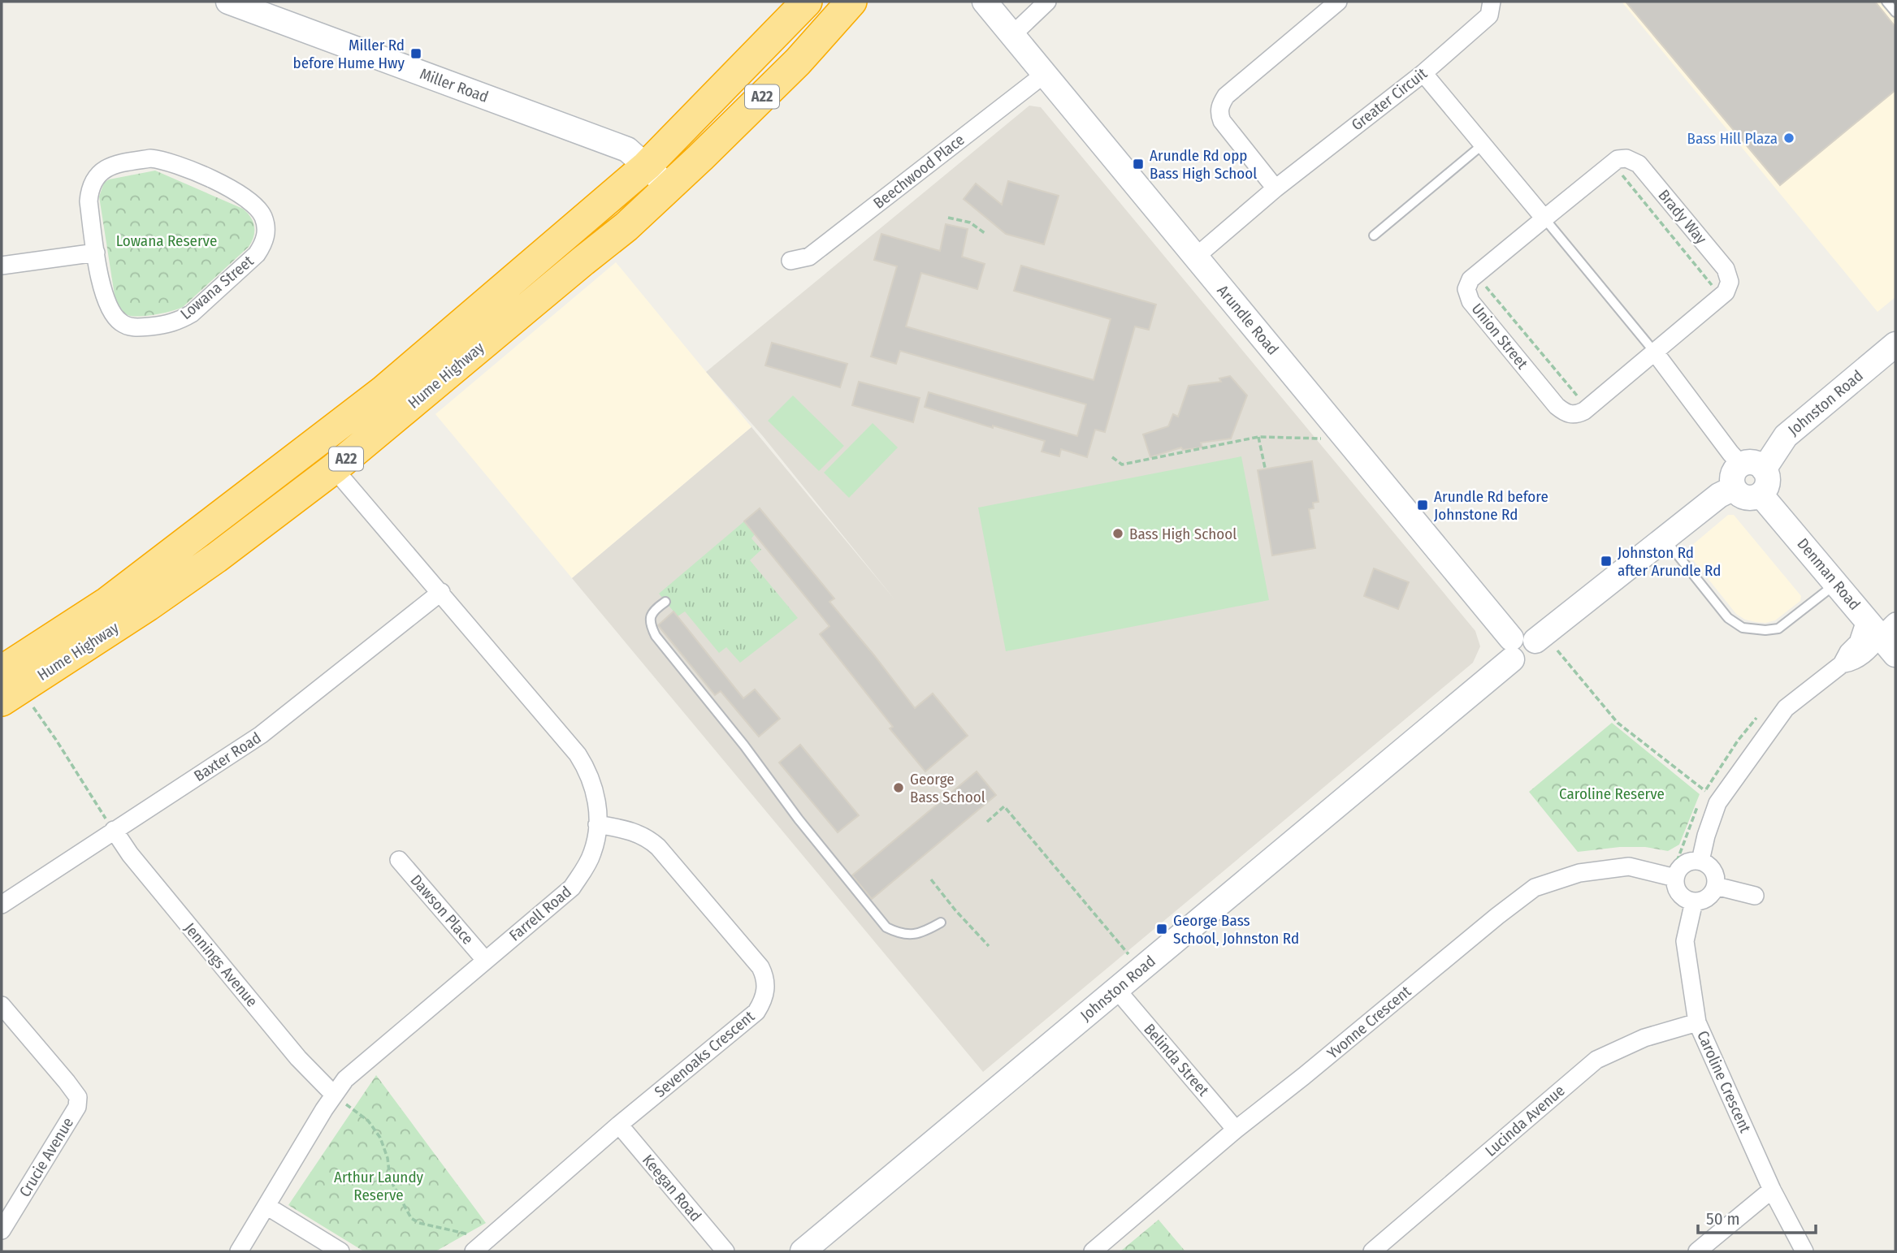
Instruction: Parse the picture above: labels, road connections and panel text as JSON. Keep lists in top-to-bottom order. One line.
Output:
{"streets":{"highway":["A22","Hume Highway"],"street":["Miller Road","Greater Circuit","Beechwood Place","Brady Way","Lowana Street","Arundle Road","Union Street","Johnston Road","Denman Road","Baxter Road","Dawson Place","Farrell Road","Jennings Avenue","Yvonne Crescent","Sevenoaks Crescent","Belinda Street","Caroline Crescent","Lucinda Avenue","Crucie Avenue","Keegan Road"]},"crossings":[["Miller Road","Hume Highway"],["Greater Circuit","Arundle Road"],["Beechwood Place","Arundle Road"],["Arundle Road","Johnston Road"],["Hume Highway","Farrell Road"],["Johnston Road","Denman Road"],["Johnston Road","Belinda Street"],["Baxter Road","Farrell Road"],["Baxter Road","Jennings Avenue"],["Dawson Place","Farrell Road"],["Farrell Road","Jennings Avenue"],["Farrell Road","Sevenoaks Crescent"],["Yvonne Crescent","Belinda Street"],["Yvonne Crescent","Caroline Crescent"],["Sevenoaks Crescent","Keegan Road"],["Caroline Crescent","Lucinda Avenue"]],"parks":["Lowana Reserve","Caroline Reserve","Arthur Laundy Reserve"],"places":{"transit":["Miller Rd before Hume Hwy","Arundle Rd opp Bass High School","Arundle Rd before Johnstone Rd","Johnston Rd after Arundle Rd","George Bass School, Johnston Rd"],"other":["Bass Hill Plaza","Bass High School","George Bass School"]},"scale_bar":"50 m"}
